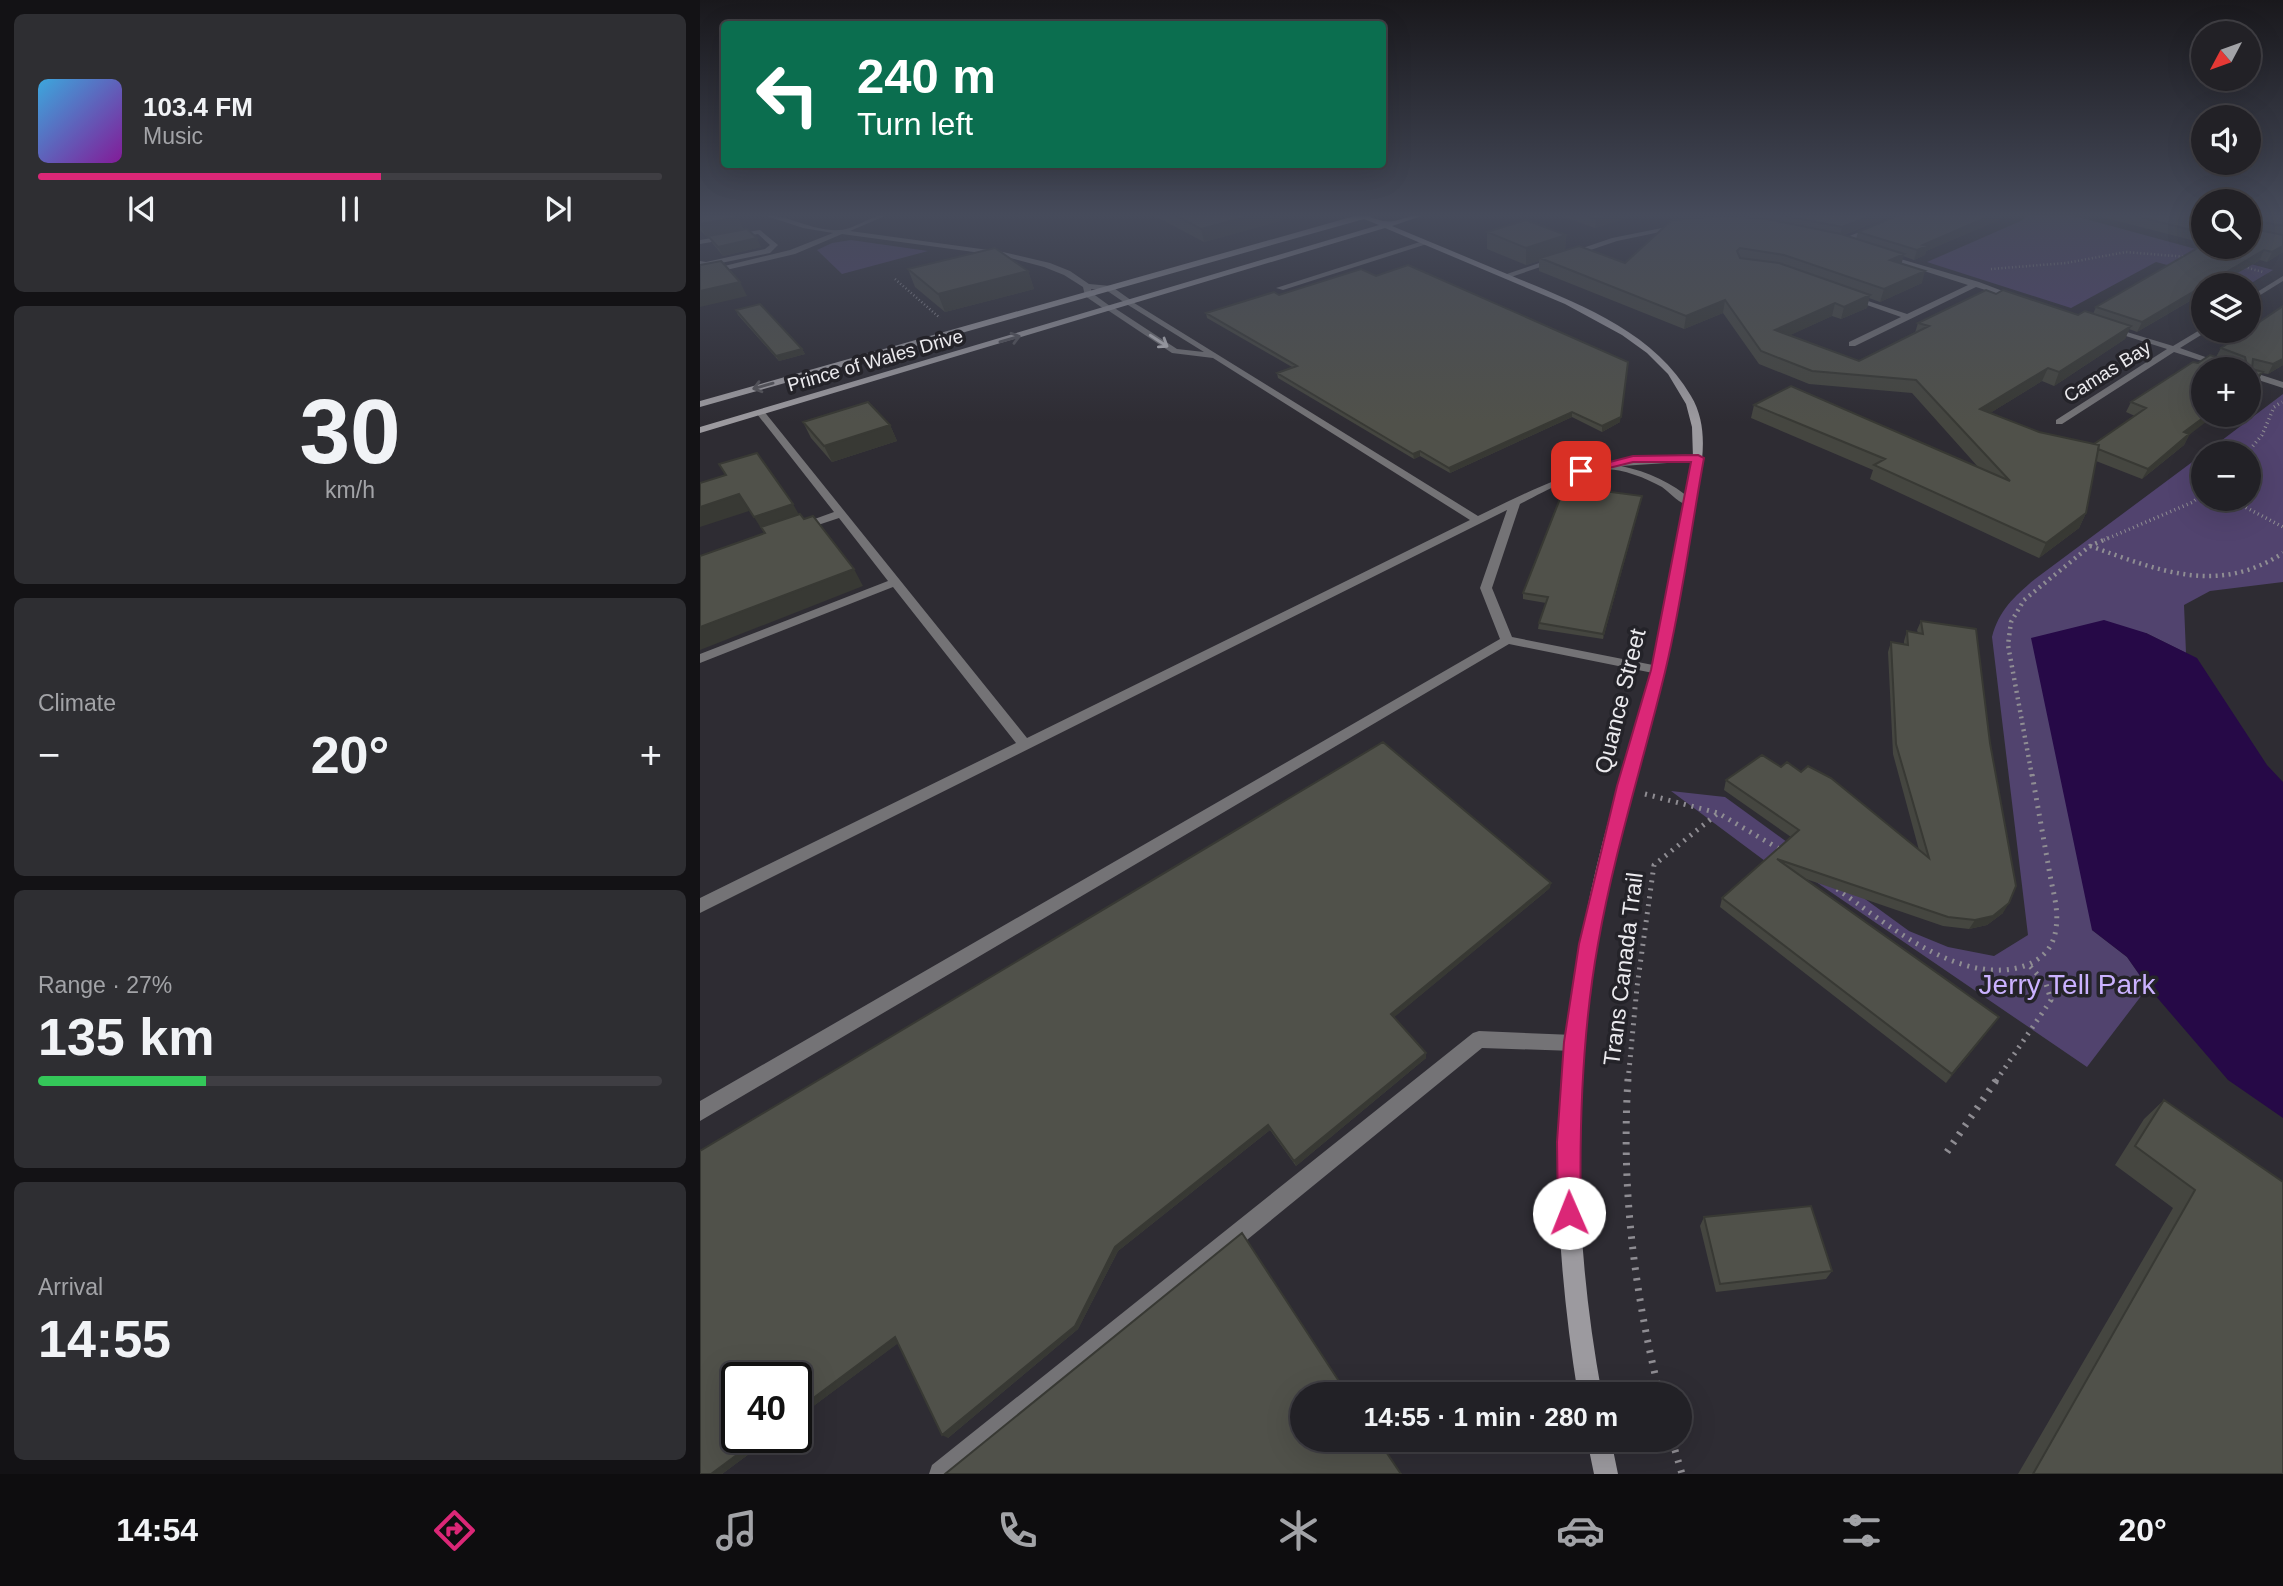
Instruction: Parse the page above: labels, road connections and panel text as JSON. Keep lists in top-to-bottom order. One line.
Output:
{"streets":{"main road":["Prince of Wales Drive","Quance Street"],"street":["Camas Bay"],"path":["Trans Canada Trail"]},"parks":["Jerry Tell Park"],"north":"bottom left","page":{"map_buttons":["+","−"],"turn":["240 m","Turn left"],"song":["103.4 FM","Music"],"tile":[["30","km/h"],"Climate",["Range · 27%","135 km"],["Arrival","14:55"]],"heat":["−","20°","+"],"limit":"40","trip":"14:55 · 1 min · 280 m","tabs":["14:54","20°"]}}
